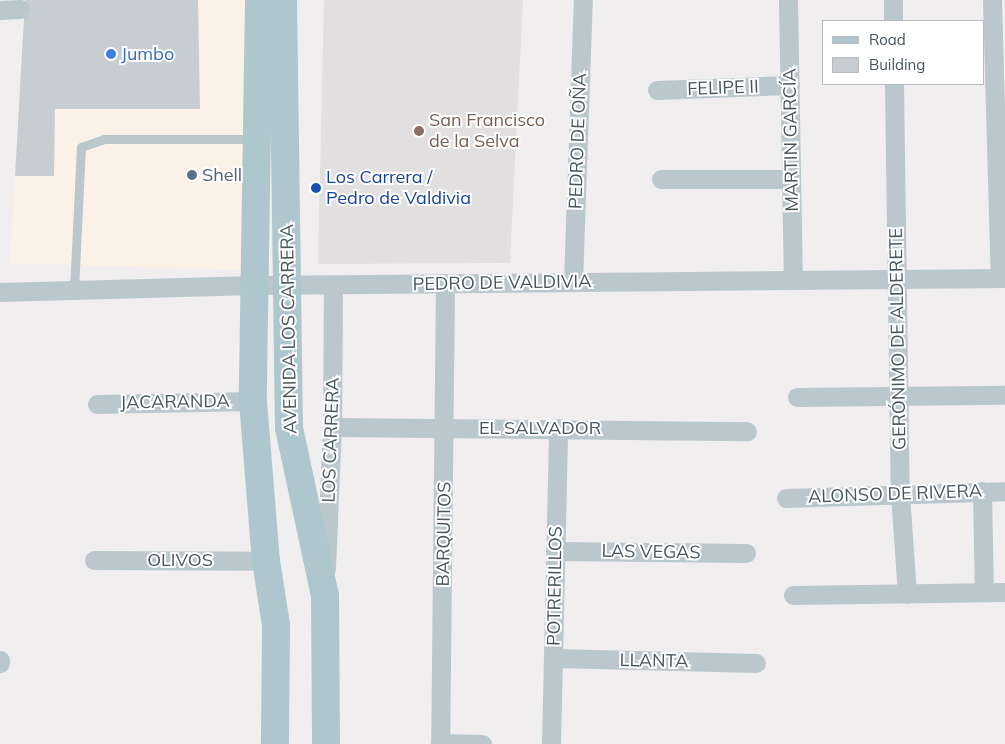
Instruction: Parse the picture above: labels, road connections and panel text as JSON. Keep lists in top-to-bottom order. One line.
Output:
{"streets":{"main road":["AVENIDA LOS CARRERA"],"street":["FELIPE II","MARTIN GARCÍA","PEDRO DE OÑA","PEDRO DE VALDIVIA","GERÓNIMO DE ALDERETE","JACARANDA","EL SALVADOR","LOS CARRERA","ALONSO DE RIVERA","BARQUITOS","LAS VEGAS","OLIVOS","POTRERILLOS","LLANTA"]},"crossings":[["FELIPE II","MARTIN GARCÍA"],["MARTIN GARCÍA","PEDRO DE VALDIVIA"],["PEDRO DE OÑA","PEDRO DE VALDIVIA"],["PEDRO DE VALDIVIA","AVENIDA LOS CARRERA"],["PEDRO DE VALDIVIA","GERÓNIMO DE ALDERETE"],["PEDRO DE VALDIVIA","LOS CARRERA"],["PEDRO DE VALDIVIA","BARQUITOS"],["AVENIDA LOS CARRERA","JACARANDA"],["AVENIDA LOS CARRERA","LOS CARRERA"],["AVENIDA LOS CARRERA","OLIVOS"],["GERÓNIMO DE ALDERETE","ALONSO DE RIVERA"],["EL SALVADOR","LOS CARRERA"],["EL SALVADOR","BARQUITOS"],["EL SALVADOR","POTRERILLOS"],["LAS VEGAS","POTRERILLOS"],["POTRERILLOS","LLANTA"]],"places":["Jumbo","San Francisco de la Selva","Shell","Los Carrera / Pedro de Valdivia"],"legend":["Road","Building"]}
